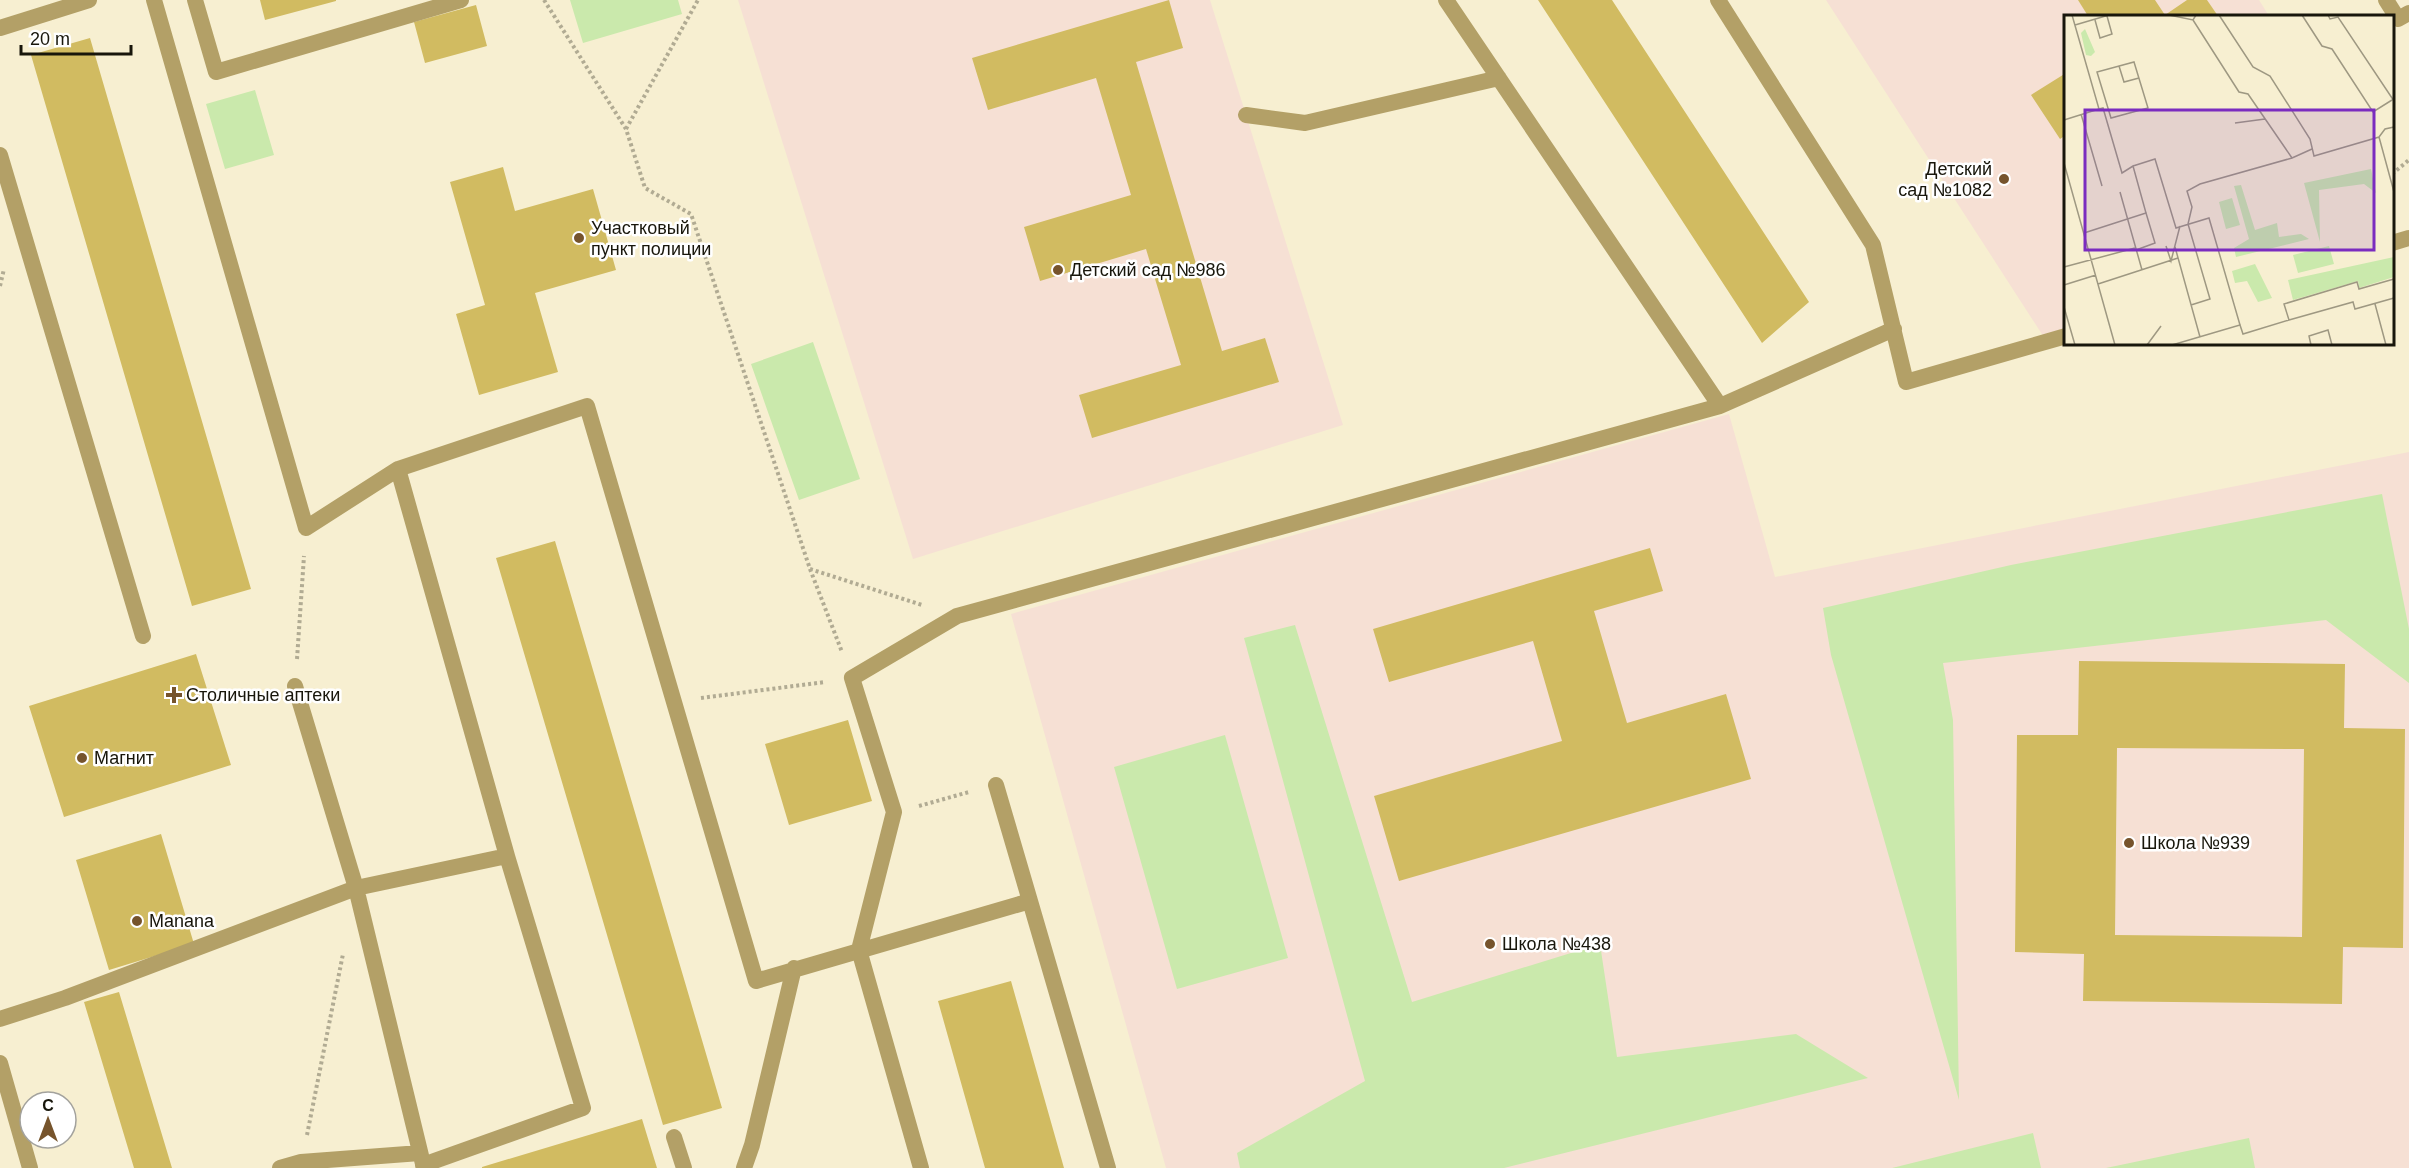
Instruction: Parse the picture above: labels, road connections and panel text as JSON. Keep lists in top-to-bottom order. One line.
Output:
{"places":{"other":["Детский сад №1082","Участковый пункт полиции","Детский сад №986","Магнит","Школа №939","Manana","Школа №438"],"health":["Столичные аптеки"]},"scale_bar":"20 m","north":"top"}
